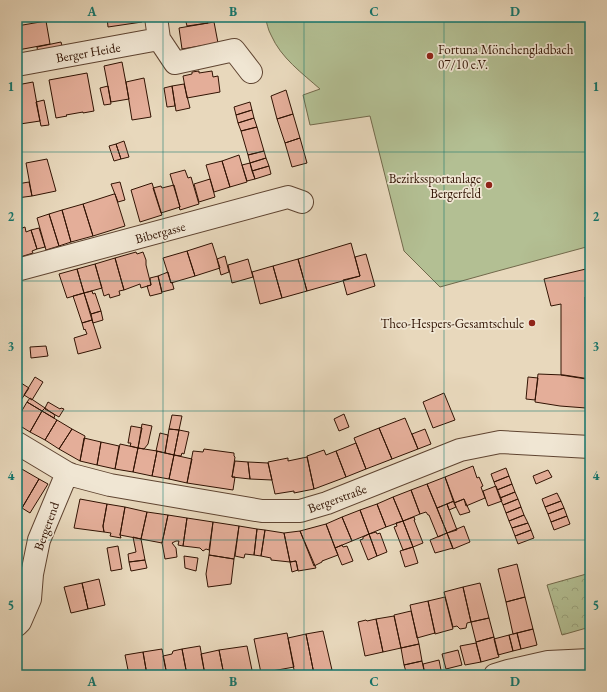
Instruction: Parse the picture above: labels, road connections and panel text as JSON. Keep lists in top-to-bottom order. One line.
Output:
{"streets":{"street":["Berger Heide","Bibergasse","Bergerstraße","Bergerend"]},"crossings":[["Bergerstraße","Bergerend"]],"places":["Fortuna Mönchengladbach 07/10 e.V.","Bezirkssportanlage Bergerfeld","Theo-Hespers-Gesamtschule"],"grid":{"columns":["A","B","C","D"],"rows":["1","2","3","4","5"]}}
